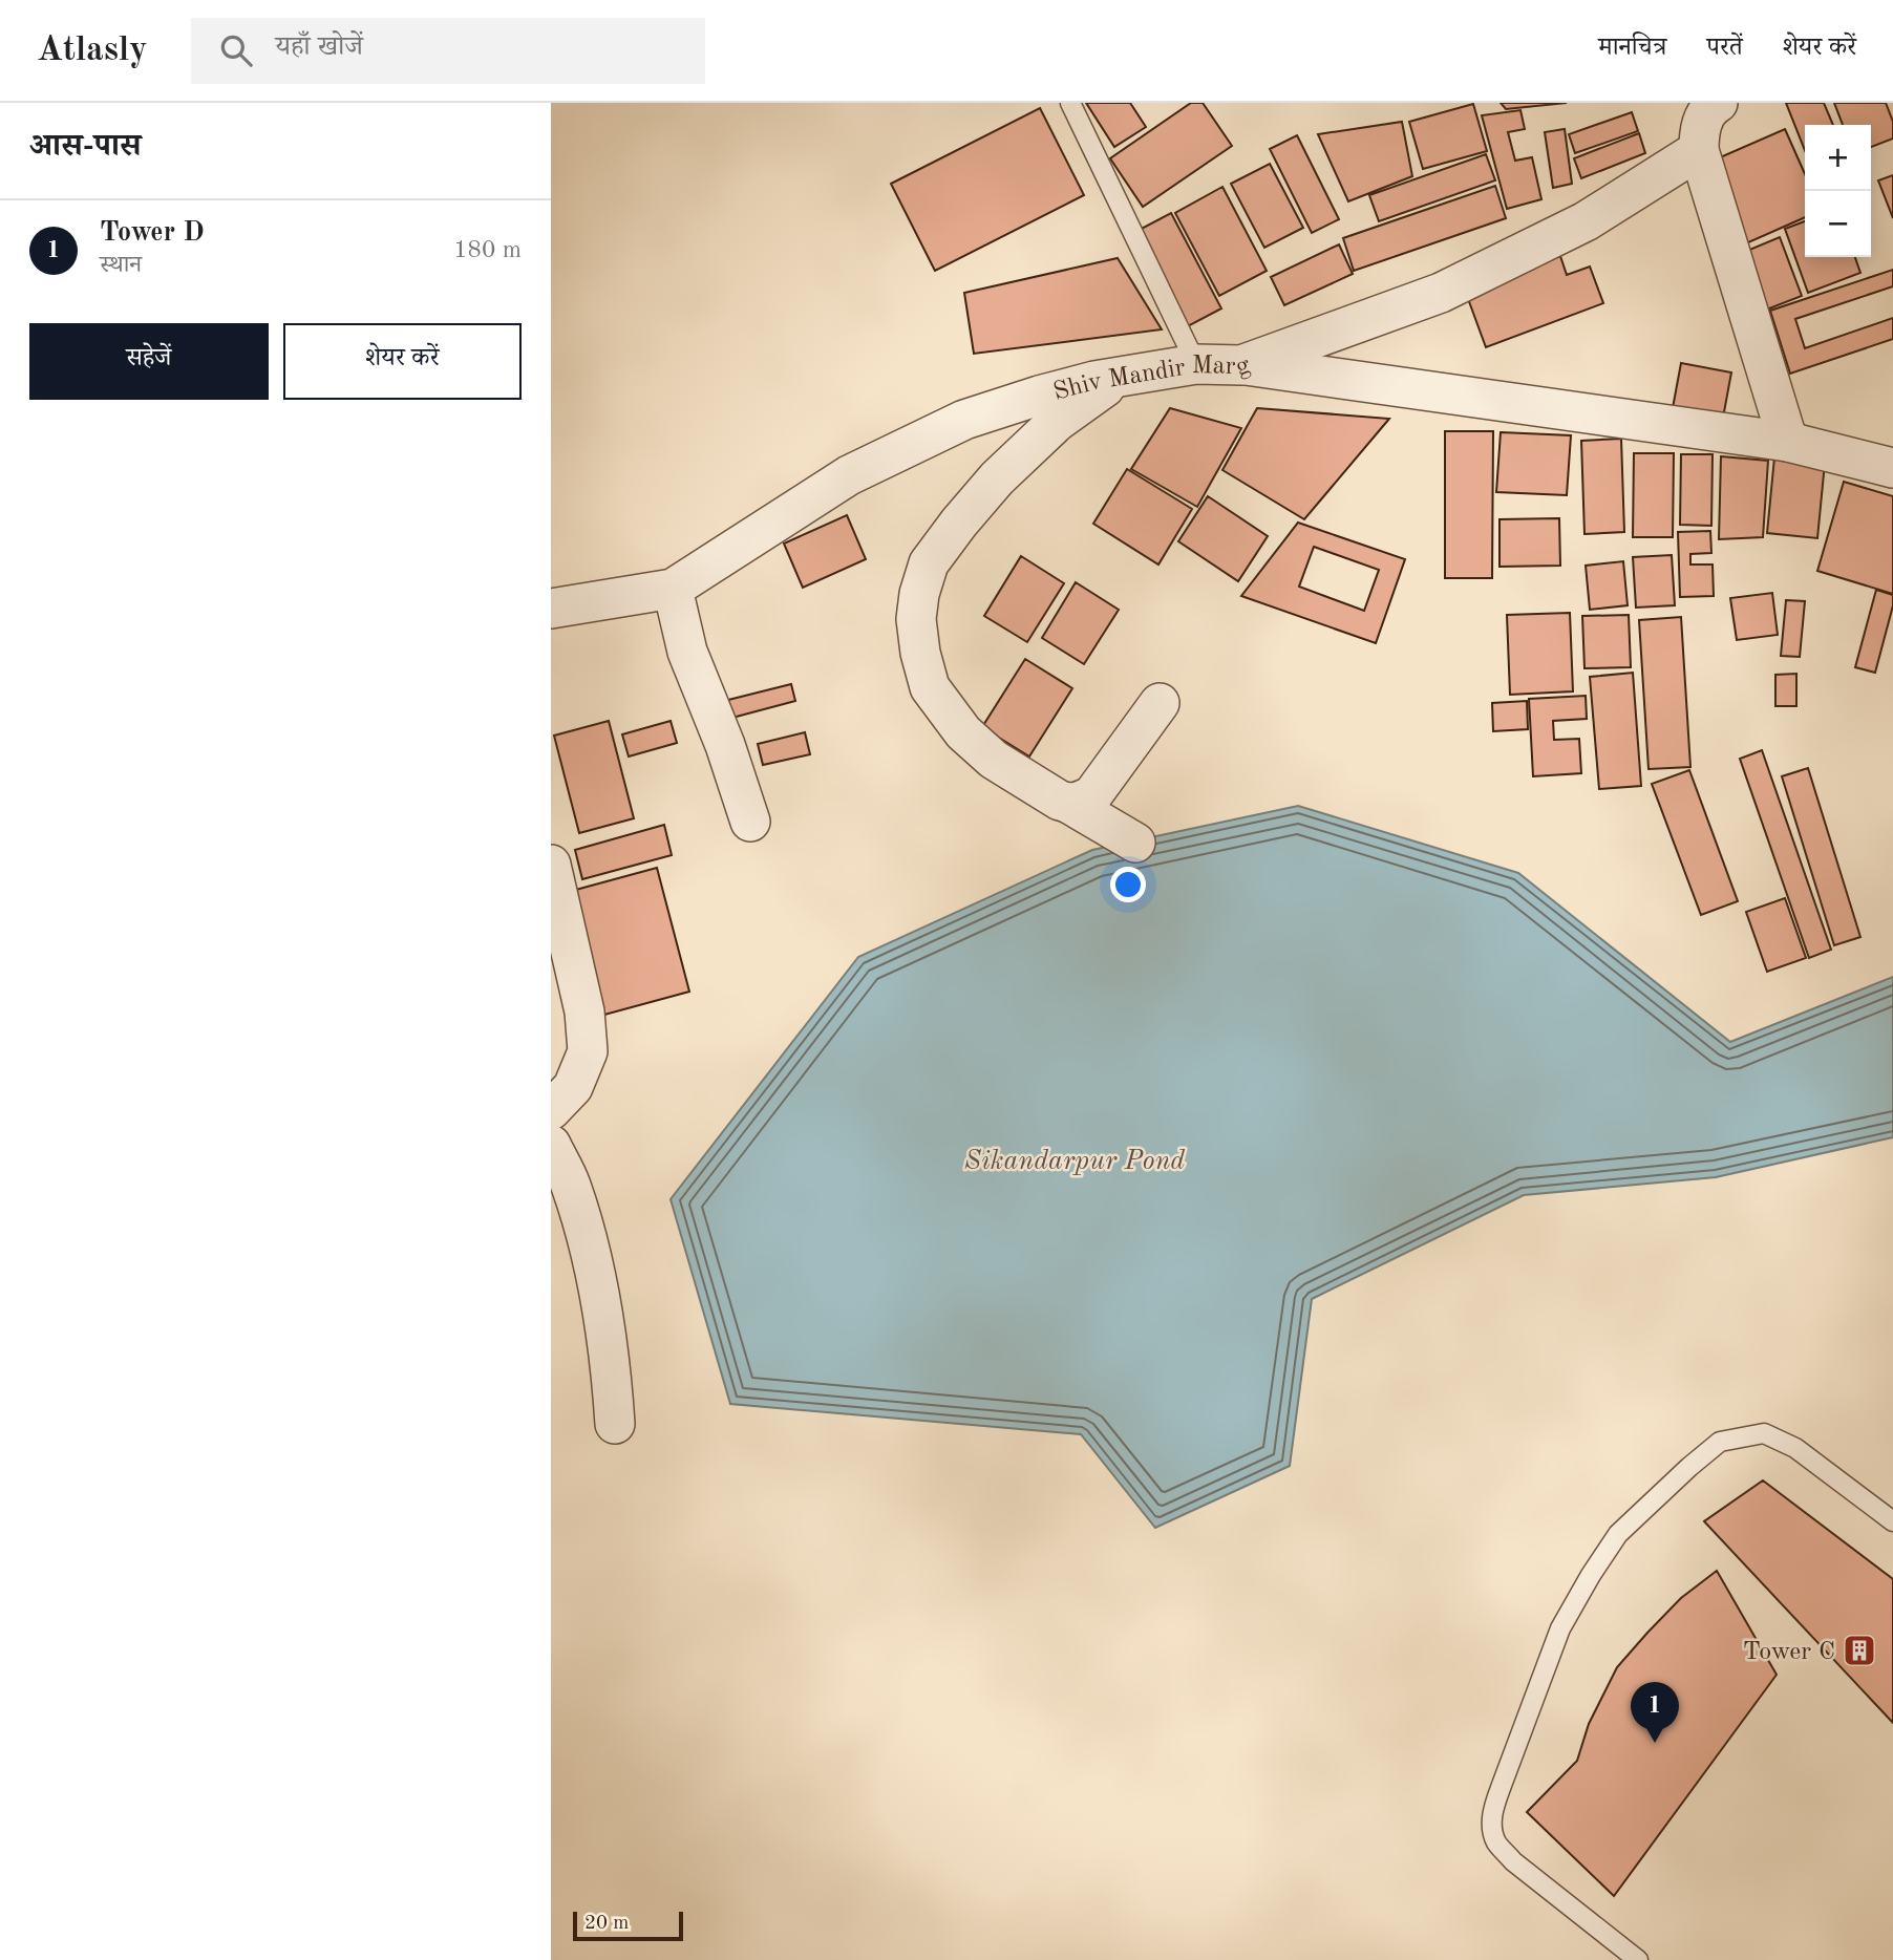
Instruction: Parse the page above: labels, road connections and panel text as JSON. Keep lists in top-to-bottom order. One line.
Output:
{"streets":{"street":["Shiv Mandir Marg"]},"water":["Sikandarpur Pond"],"places":{"building":["Tower C"]},"scale_bar":"20 m","page":{"header":"Atlasly","search":"यहाँ खोजें","nav":["मानचित्र","परतें","शेयर करें"],"heading":"आस-पास","map_buttons":["+","−"],"list":[{"mark":"1","name":"Tower D","note":"स्थान","value":"180 m"}],"buttons":["सहेजें","शेयर करें"],"pins":"1","scale":"20 m"}}
